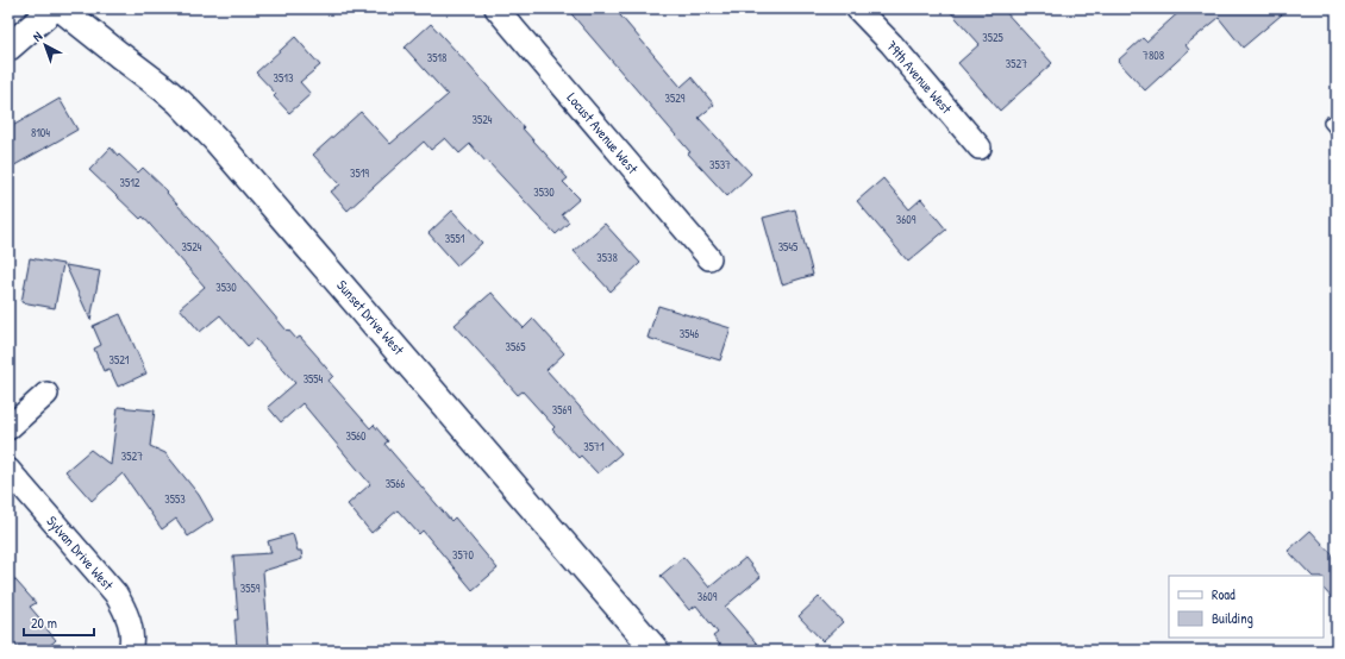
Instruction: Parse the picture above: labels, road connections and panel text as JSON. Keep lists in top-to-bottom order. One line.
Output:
{"streets":{"street":["79th Avenue West","Locust Avenue West","Sunset Drive West","Sylvan Drive West"]},"house_numbers":["3525","7808","3518","3527","3513","3529","3524","8104","3537","3519","3512","3530","3609","3551","3524","3545","3538","3530","3546","3565","3521","3554","3569","3560","3571","3527","3566","3553","3570","3559","3609"],"legend":["Road","Building"],"scale_bar":"20 m","north":"top left"}
